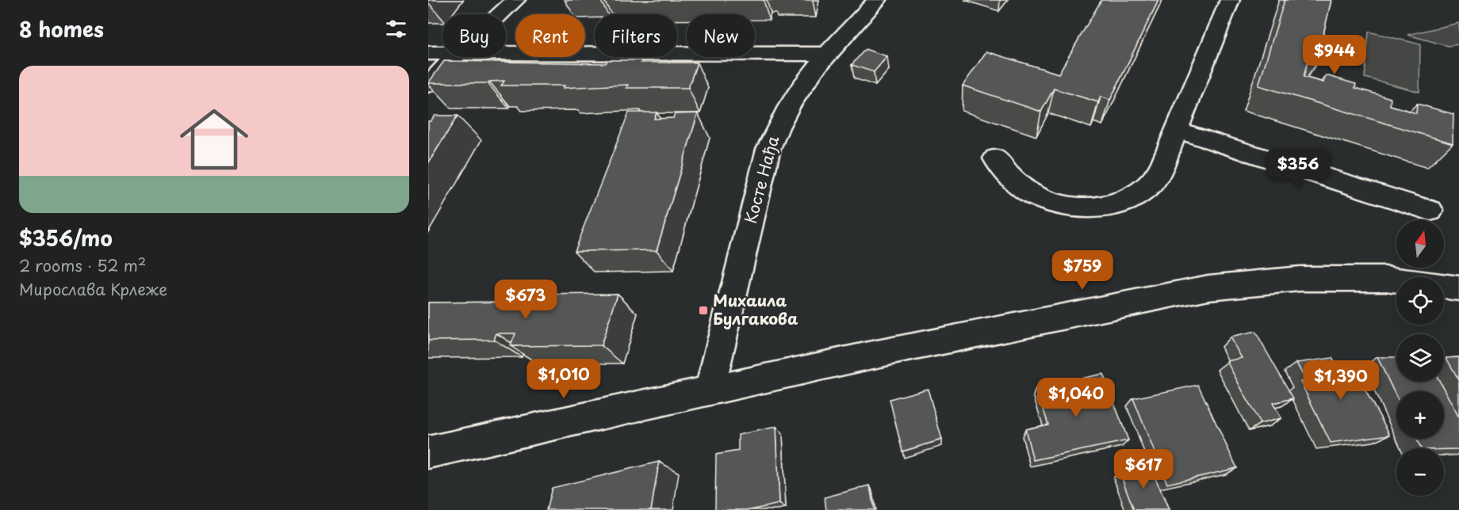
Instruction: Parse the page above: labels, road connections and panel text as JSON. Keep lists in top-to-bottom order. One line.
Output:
{"streets":{"street":["Косте Нађа"]},"places":{"transit":["Михаила Булгакова"]},"north":"top","page":{"heading":"8 homes","chip":["Buy","Rent","Filters","New"],"price":["$944","$356","$759","$673","$1,010","$1,390","$1,040","$617"],"list":[{"name":"$356/mo","note":"2 rooms · 52 m² · Мирослава Крлеже"}],"map_buttons":["+","−"]}}
